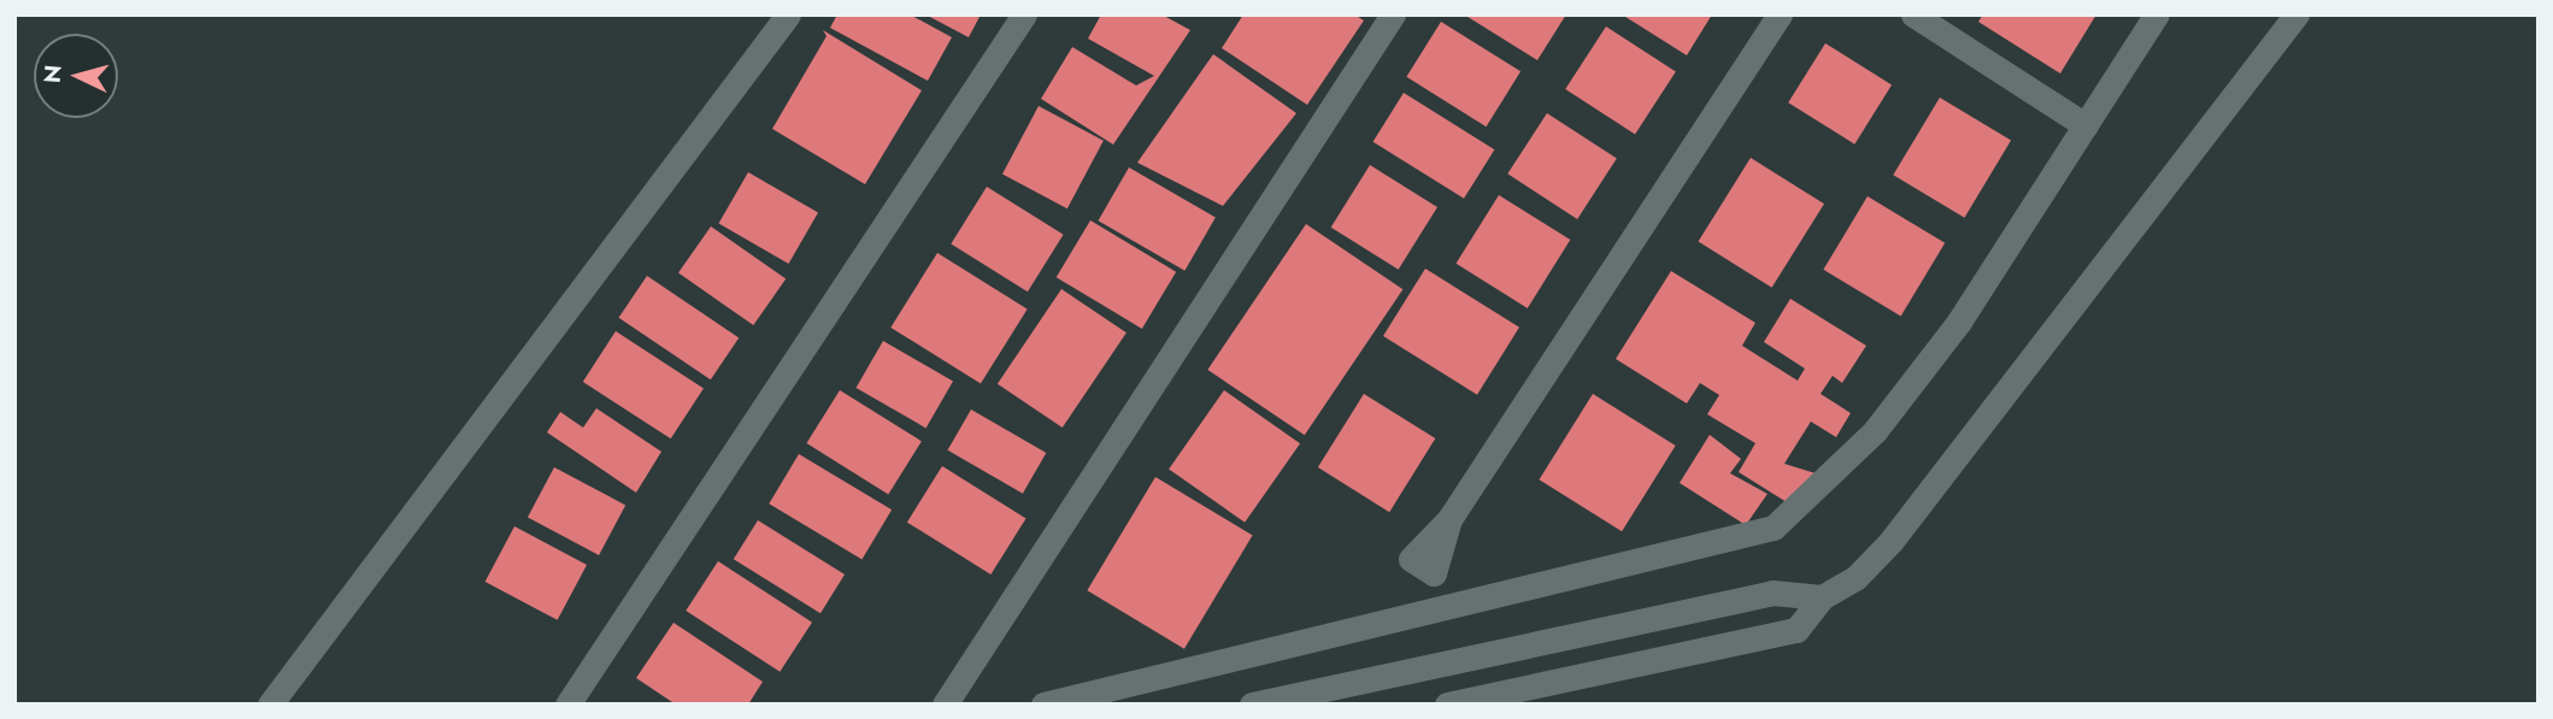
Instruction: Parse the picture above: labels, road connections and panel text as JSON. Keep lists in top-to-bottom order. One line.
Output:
{"north":"left"}
